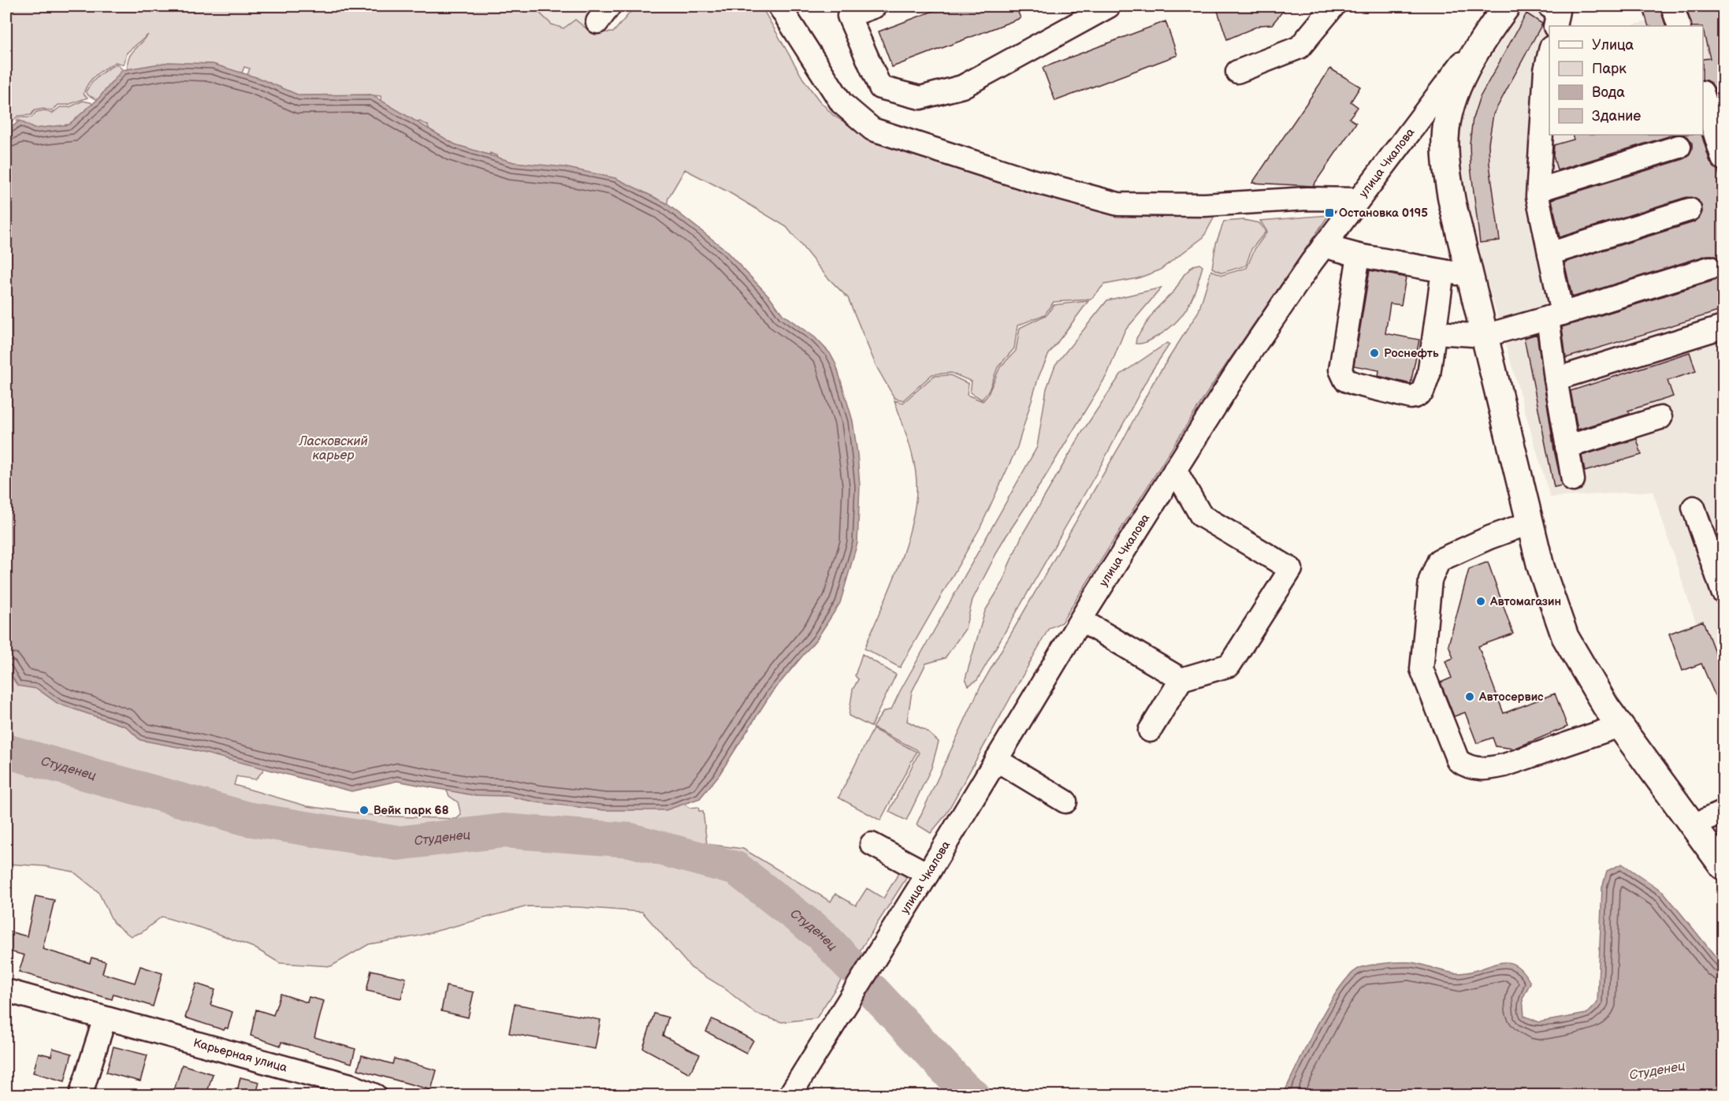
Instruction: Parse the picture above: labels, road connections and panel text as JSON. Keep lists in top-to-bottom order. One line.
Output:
{"streets":{"street":["улица Чкалова","Карьерная улица"]},"water":["Ласковский карьер","Студенец"],"places":{"transit":["Остановка 0195"],"other":["Роснефть","Автомагазин","Автосервис","Вейк парк 68"]},"legend":["Улица","Парк","Вода","Здание"]}
